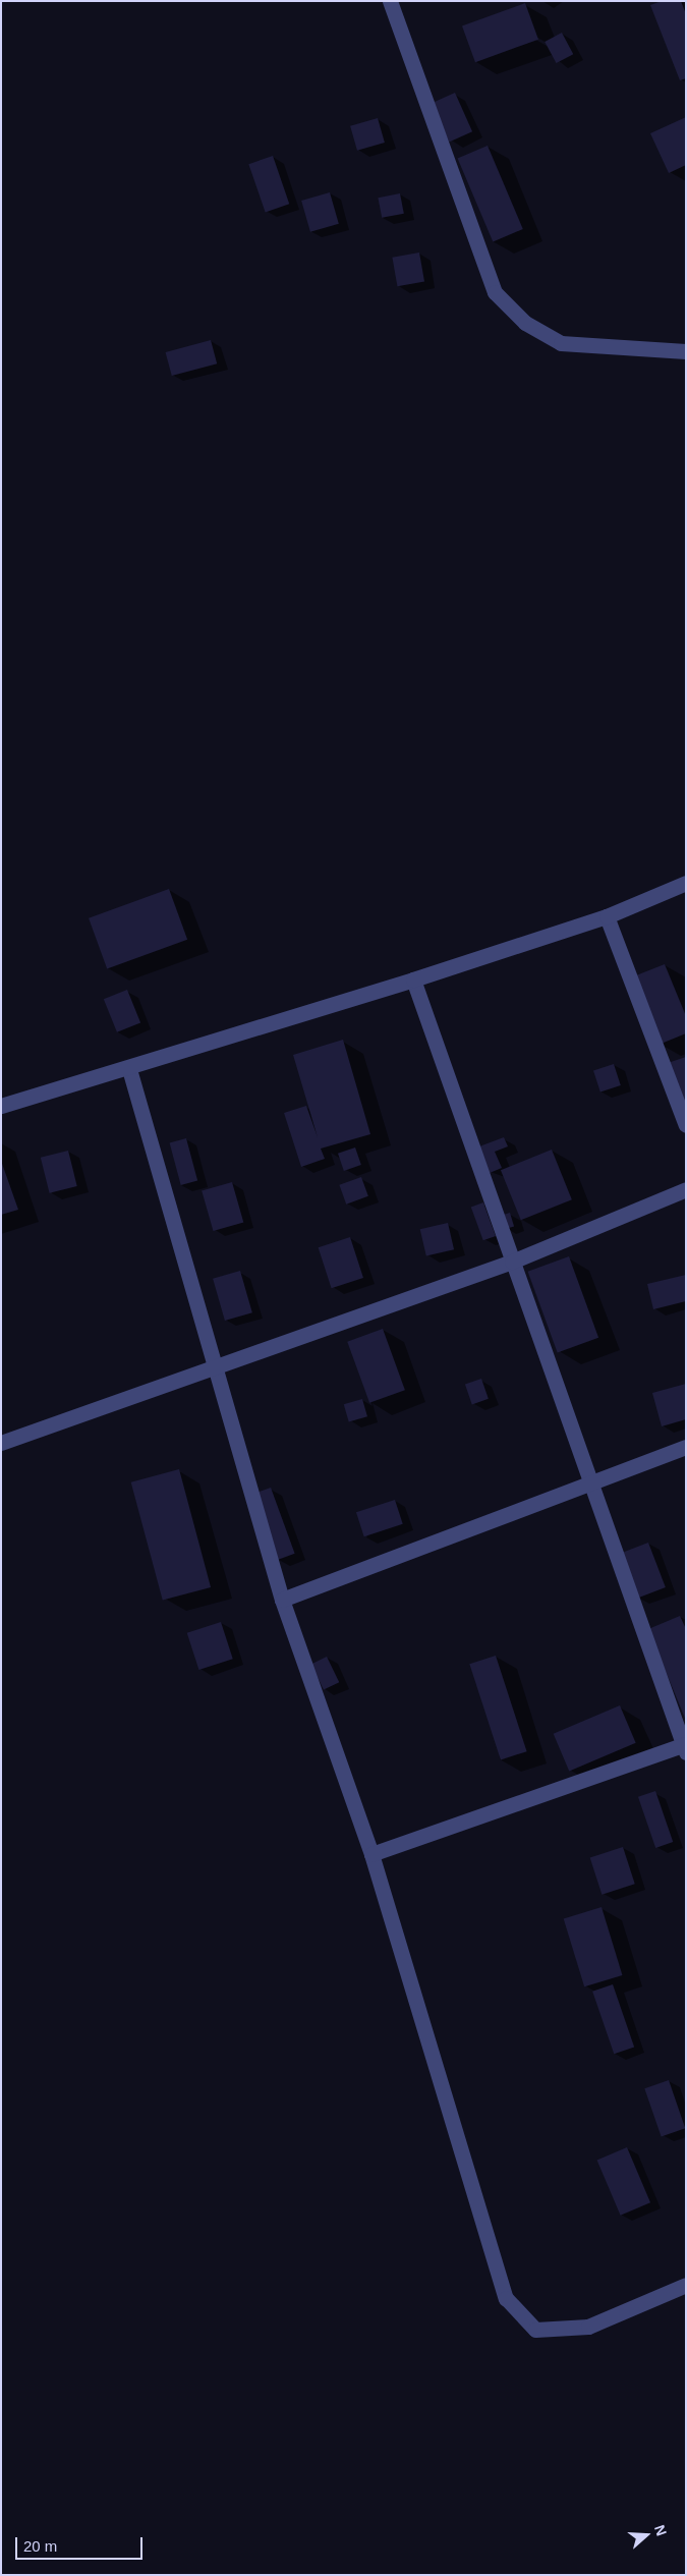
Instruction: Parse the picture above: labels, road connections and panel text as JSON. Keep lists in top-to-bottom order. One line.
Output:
{"scale_bar":"20 m","north":"right"}
